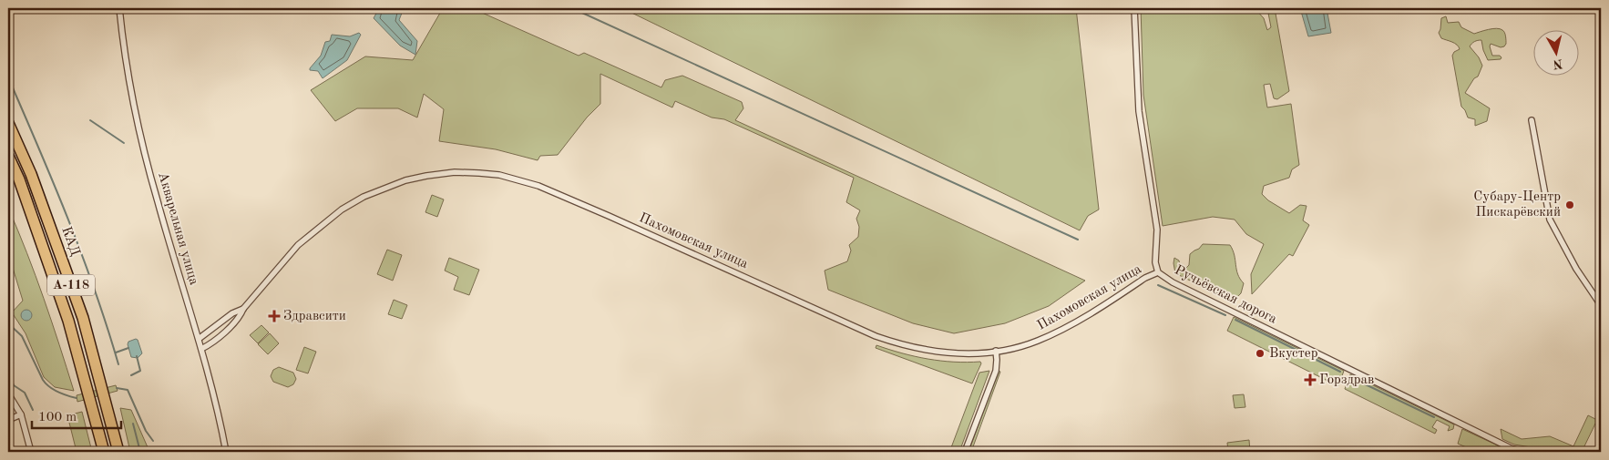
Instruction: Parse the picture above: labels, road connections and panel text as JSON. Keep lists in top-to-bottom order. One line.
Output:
{"streets":{"highway":["КАД","А-118"],"street":["Акварельная улица","Пахомовская улица","Ручьёвская дорога"]},"crossings":[["Акварельная улица","Пахомовская улица"],["Пахомовская улица","Ручьёвская дорога"]],"places":{"other":["Субару-Центр Пискарёвский","Вкустер"],"health":["Здравсити","Горздрав"]},"scale_bar":"100 m","north":"bottom"}
